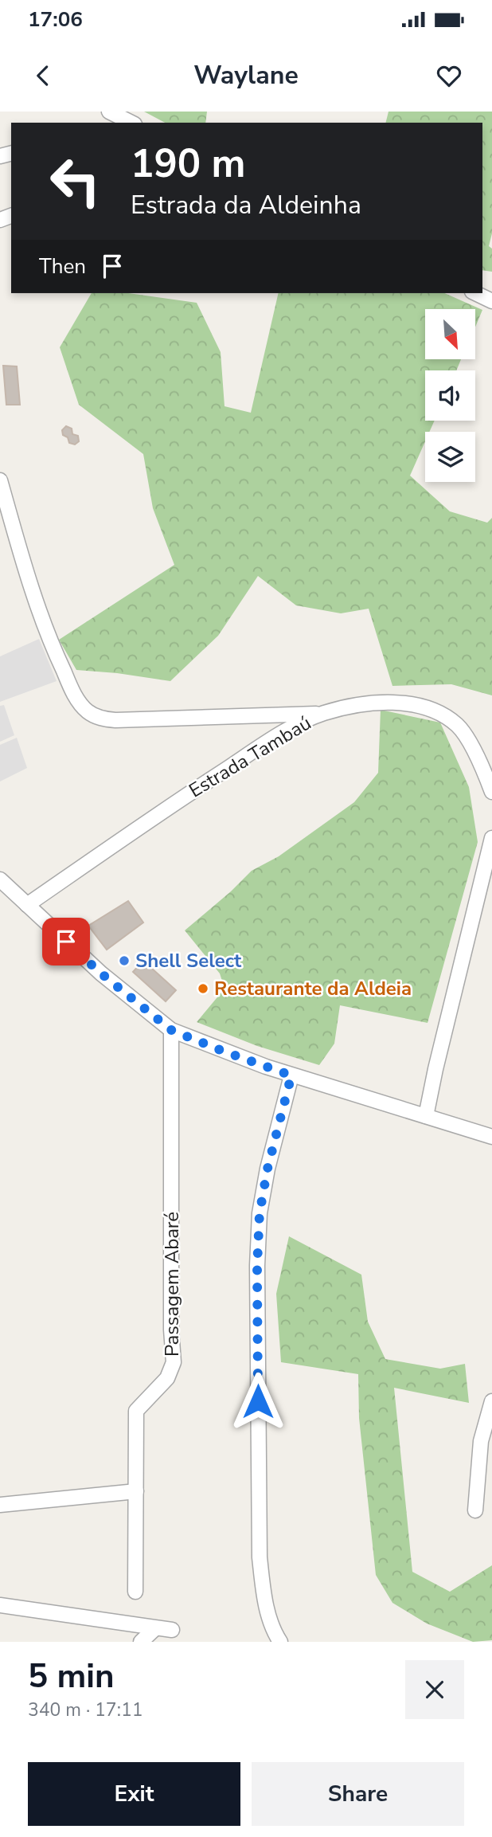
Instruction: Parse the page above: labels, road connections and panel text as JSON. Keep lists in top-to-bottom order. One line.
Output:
{"streets":{"street":["Estrada Tambaú","Passagem Abaré"]},"places":["Shell Select","Restaurante da Aldeia"],"north":"bottom right","page":{"status":"17:06","header":"Waylane","turn":["190 m","Estrada da Aldeinha"],"then":"Then","heading":["5 min","340 m · 17:11"],"buttons":["Exit","Share"]}}
